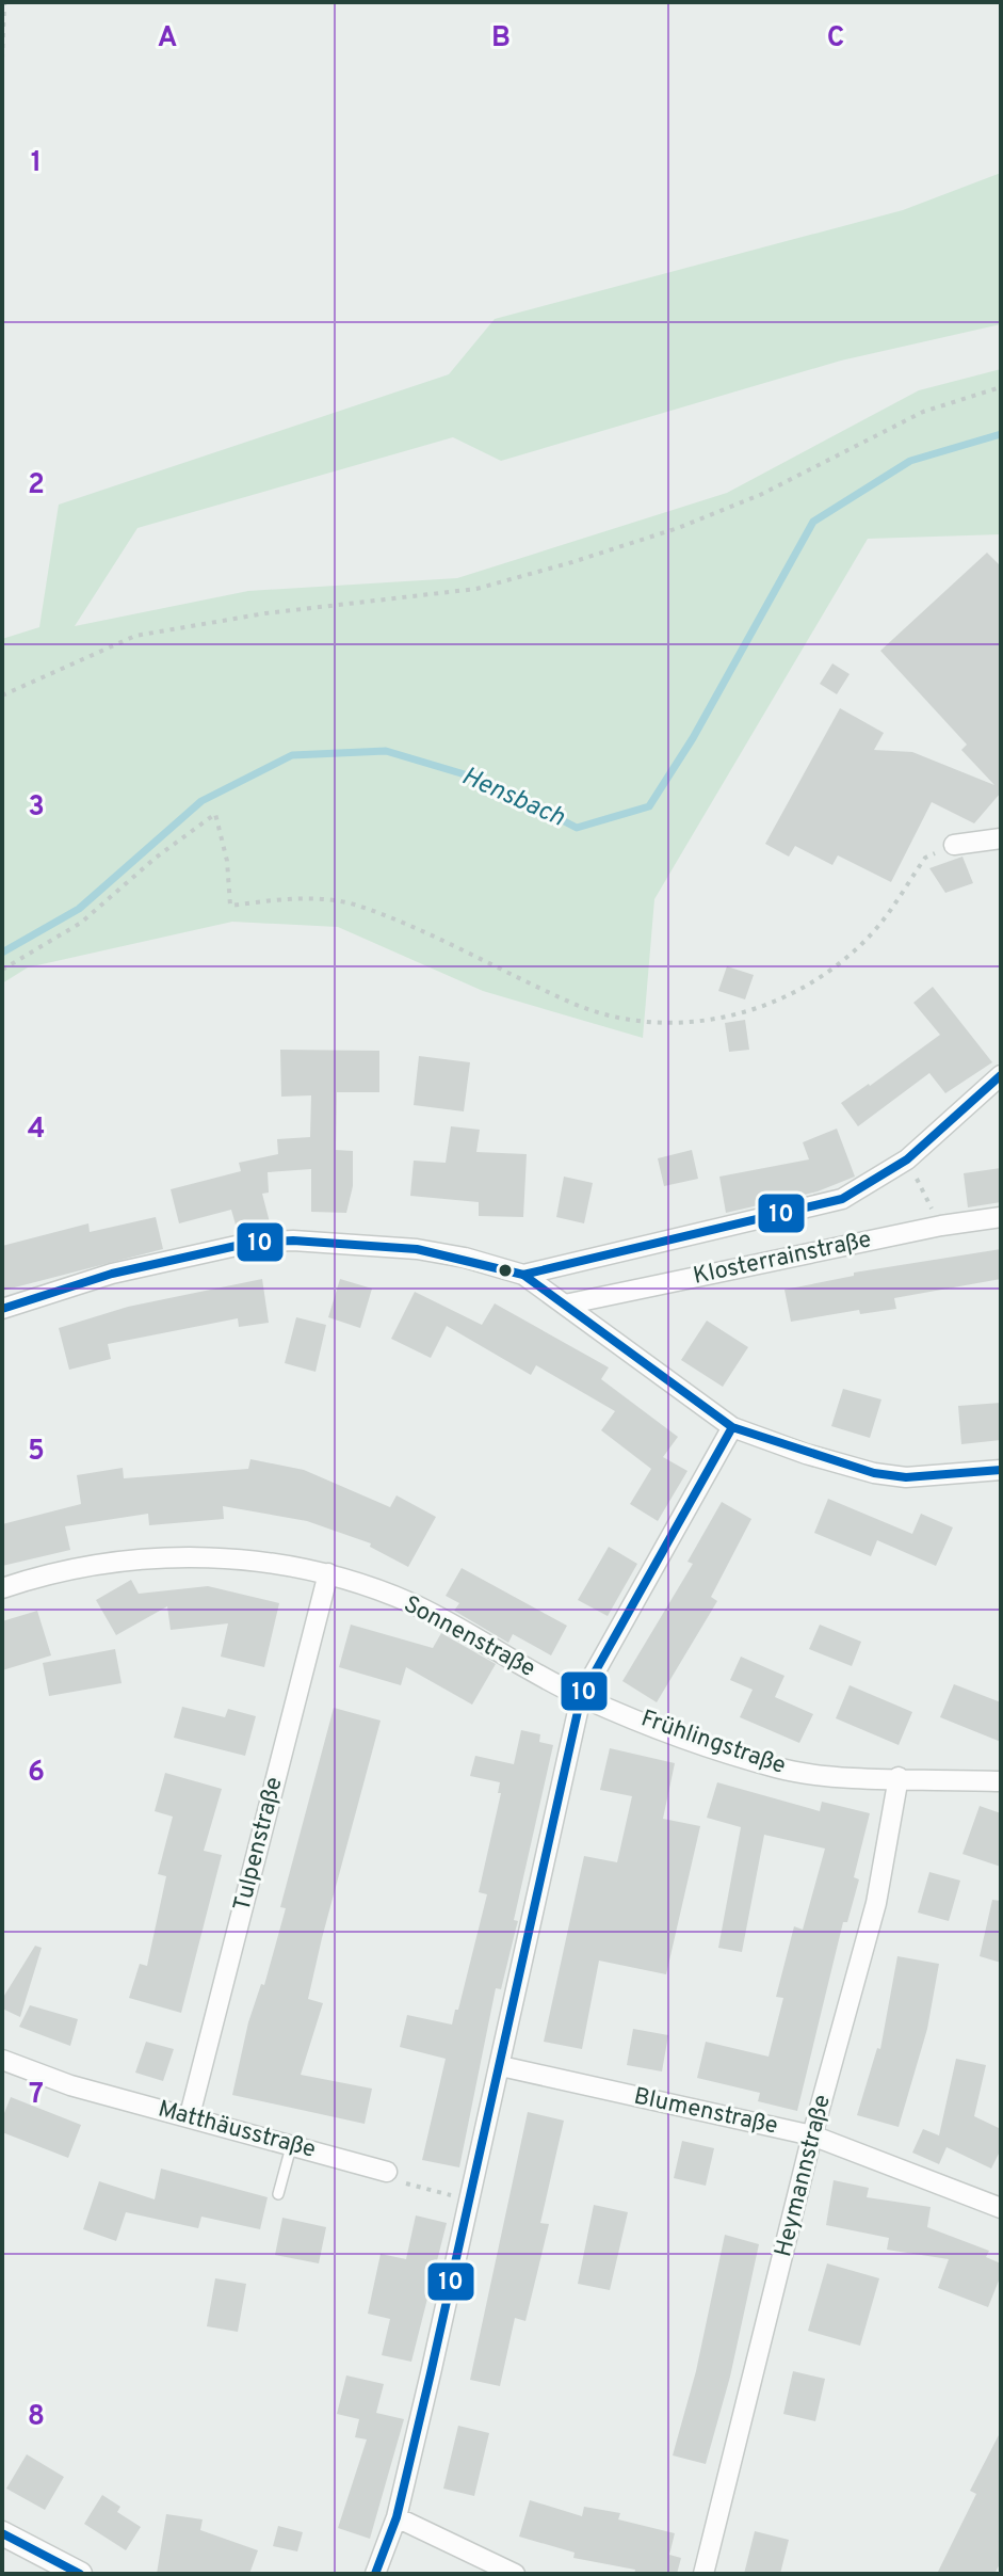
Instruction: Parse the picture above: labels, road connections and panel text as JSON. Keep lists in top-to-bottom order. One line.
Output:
{"streets":{"street":["Klosterrainstraße","Sonnenstraße","Frühlingstraße","Tulpenstraße","Blumenstraße","Matthäusstraße","Heymannstraße"]},"crossings":[["Sonnenstraße","Frühlingstraße"],["Sonnenstraße","Tulpenstraße"],["Frühlingstraße","Heymannstraße"],["Tulpenstraße","Matthäusstraße"],["Blumenstraße","Heymannstraße"]],"water":["Hensbach"],"lines":["transit line 10"],"grid":{"columns":["A","B","C"],"rows":["1","2","3","4","5","6","7","8"]}}
